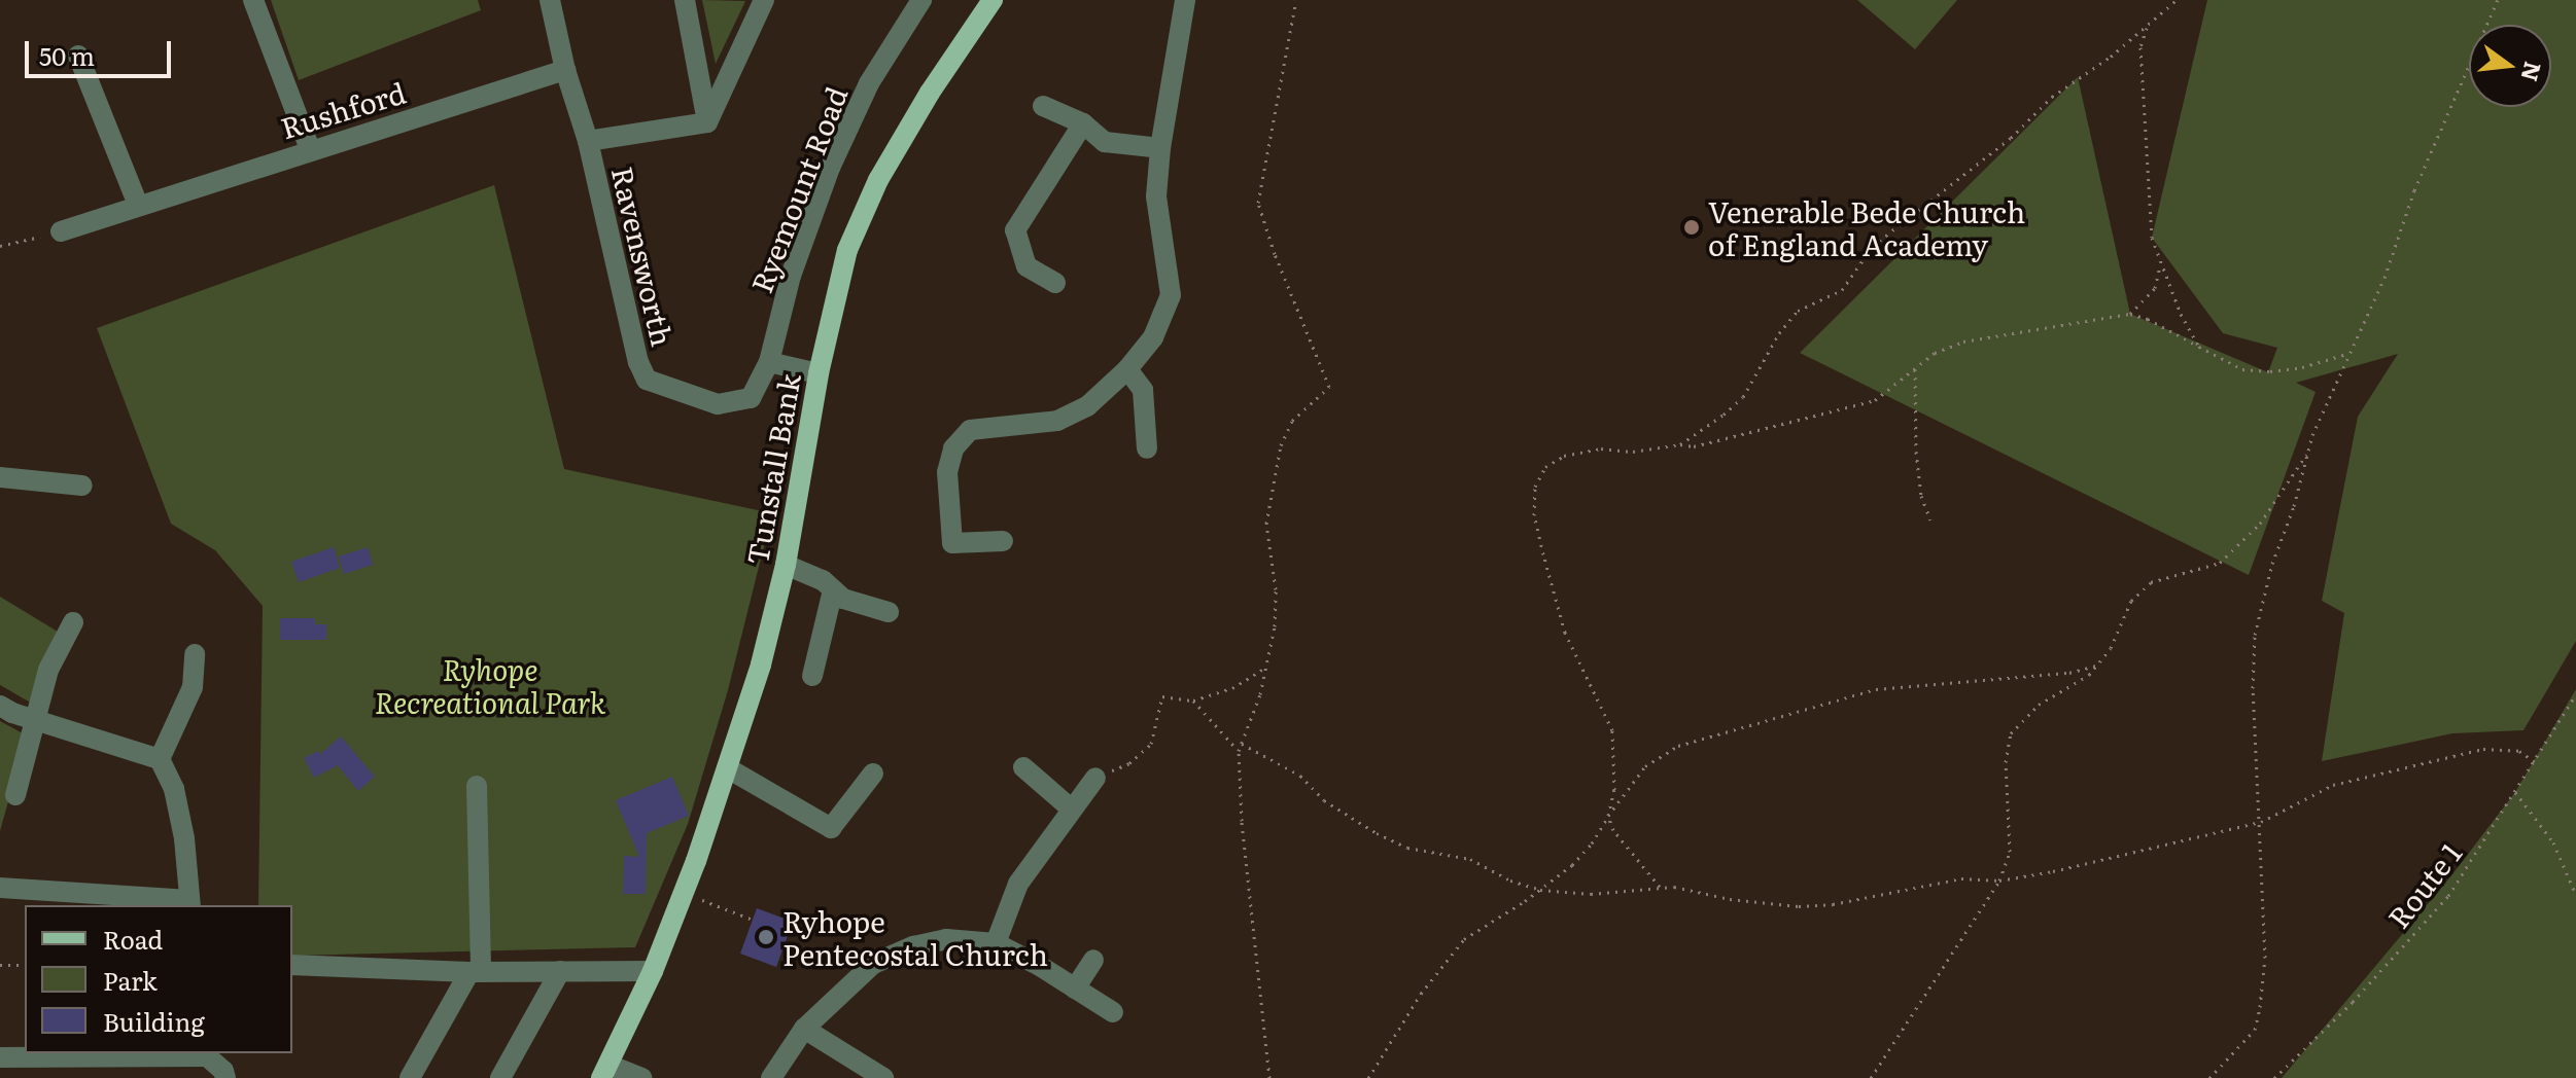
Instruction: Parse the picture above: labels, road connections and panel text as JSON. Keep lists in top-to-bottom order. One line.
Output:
{"streets":{"main road":["Tunstall Bank"],"street":["Rushford","Ryemount Road","Ravensworth"],"path":["Route 1"]},"crossings":[["Rushford","Ravensworth"],["Ryemount Road","Ravensworth"]],"parks":["Ryhope Recreational Park"],"places":["Venerable Bede Church of England Academy","Ryhope Pentecostal Church"],"legend":["Road","Park","Building"],"scale_bar":"50 m","north":"right"}
